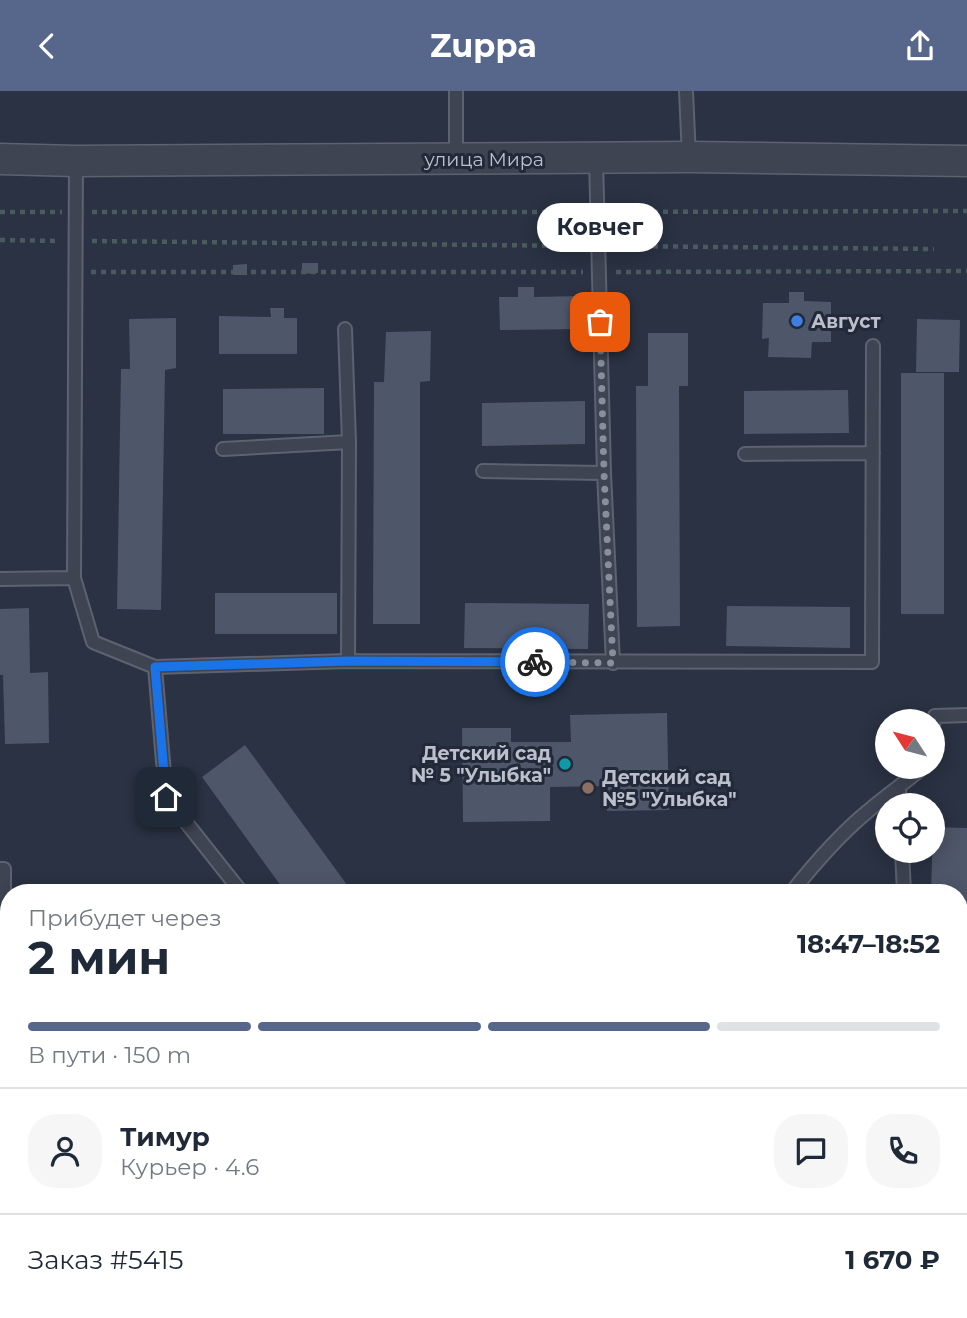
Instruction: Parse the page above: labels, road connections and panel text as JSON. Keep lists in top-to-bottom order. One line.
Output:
{"streets":{"street":["улица Мира"]},"places":["Август","Ковчег","Детский сад № 5 \"Улыбка\"","Детский сад №5 \"Улыбка\""],"north":"top left","page":{"header":"Zuppa","bubble":"Ковчег","heading":["2 мин","Прибудет через","18:47–18:52"],"panel":["Тимур","Курьер · 4.6","Заказ #5415","1 670 ₽"],"bar":"В пути · 150 m"}}
